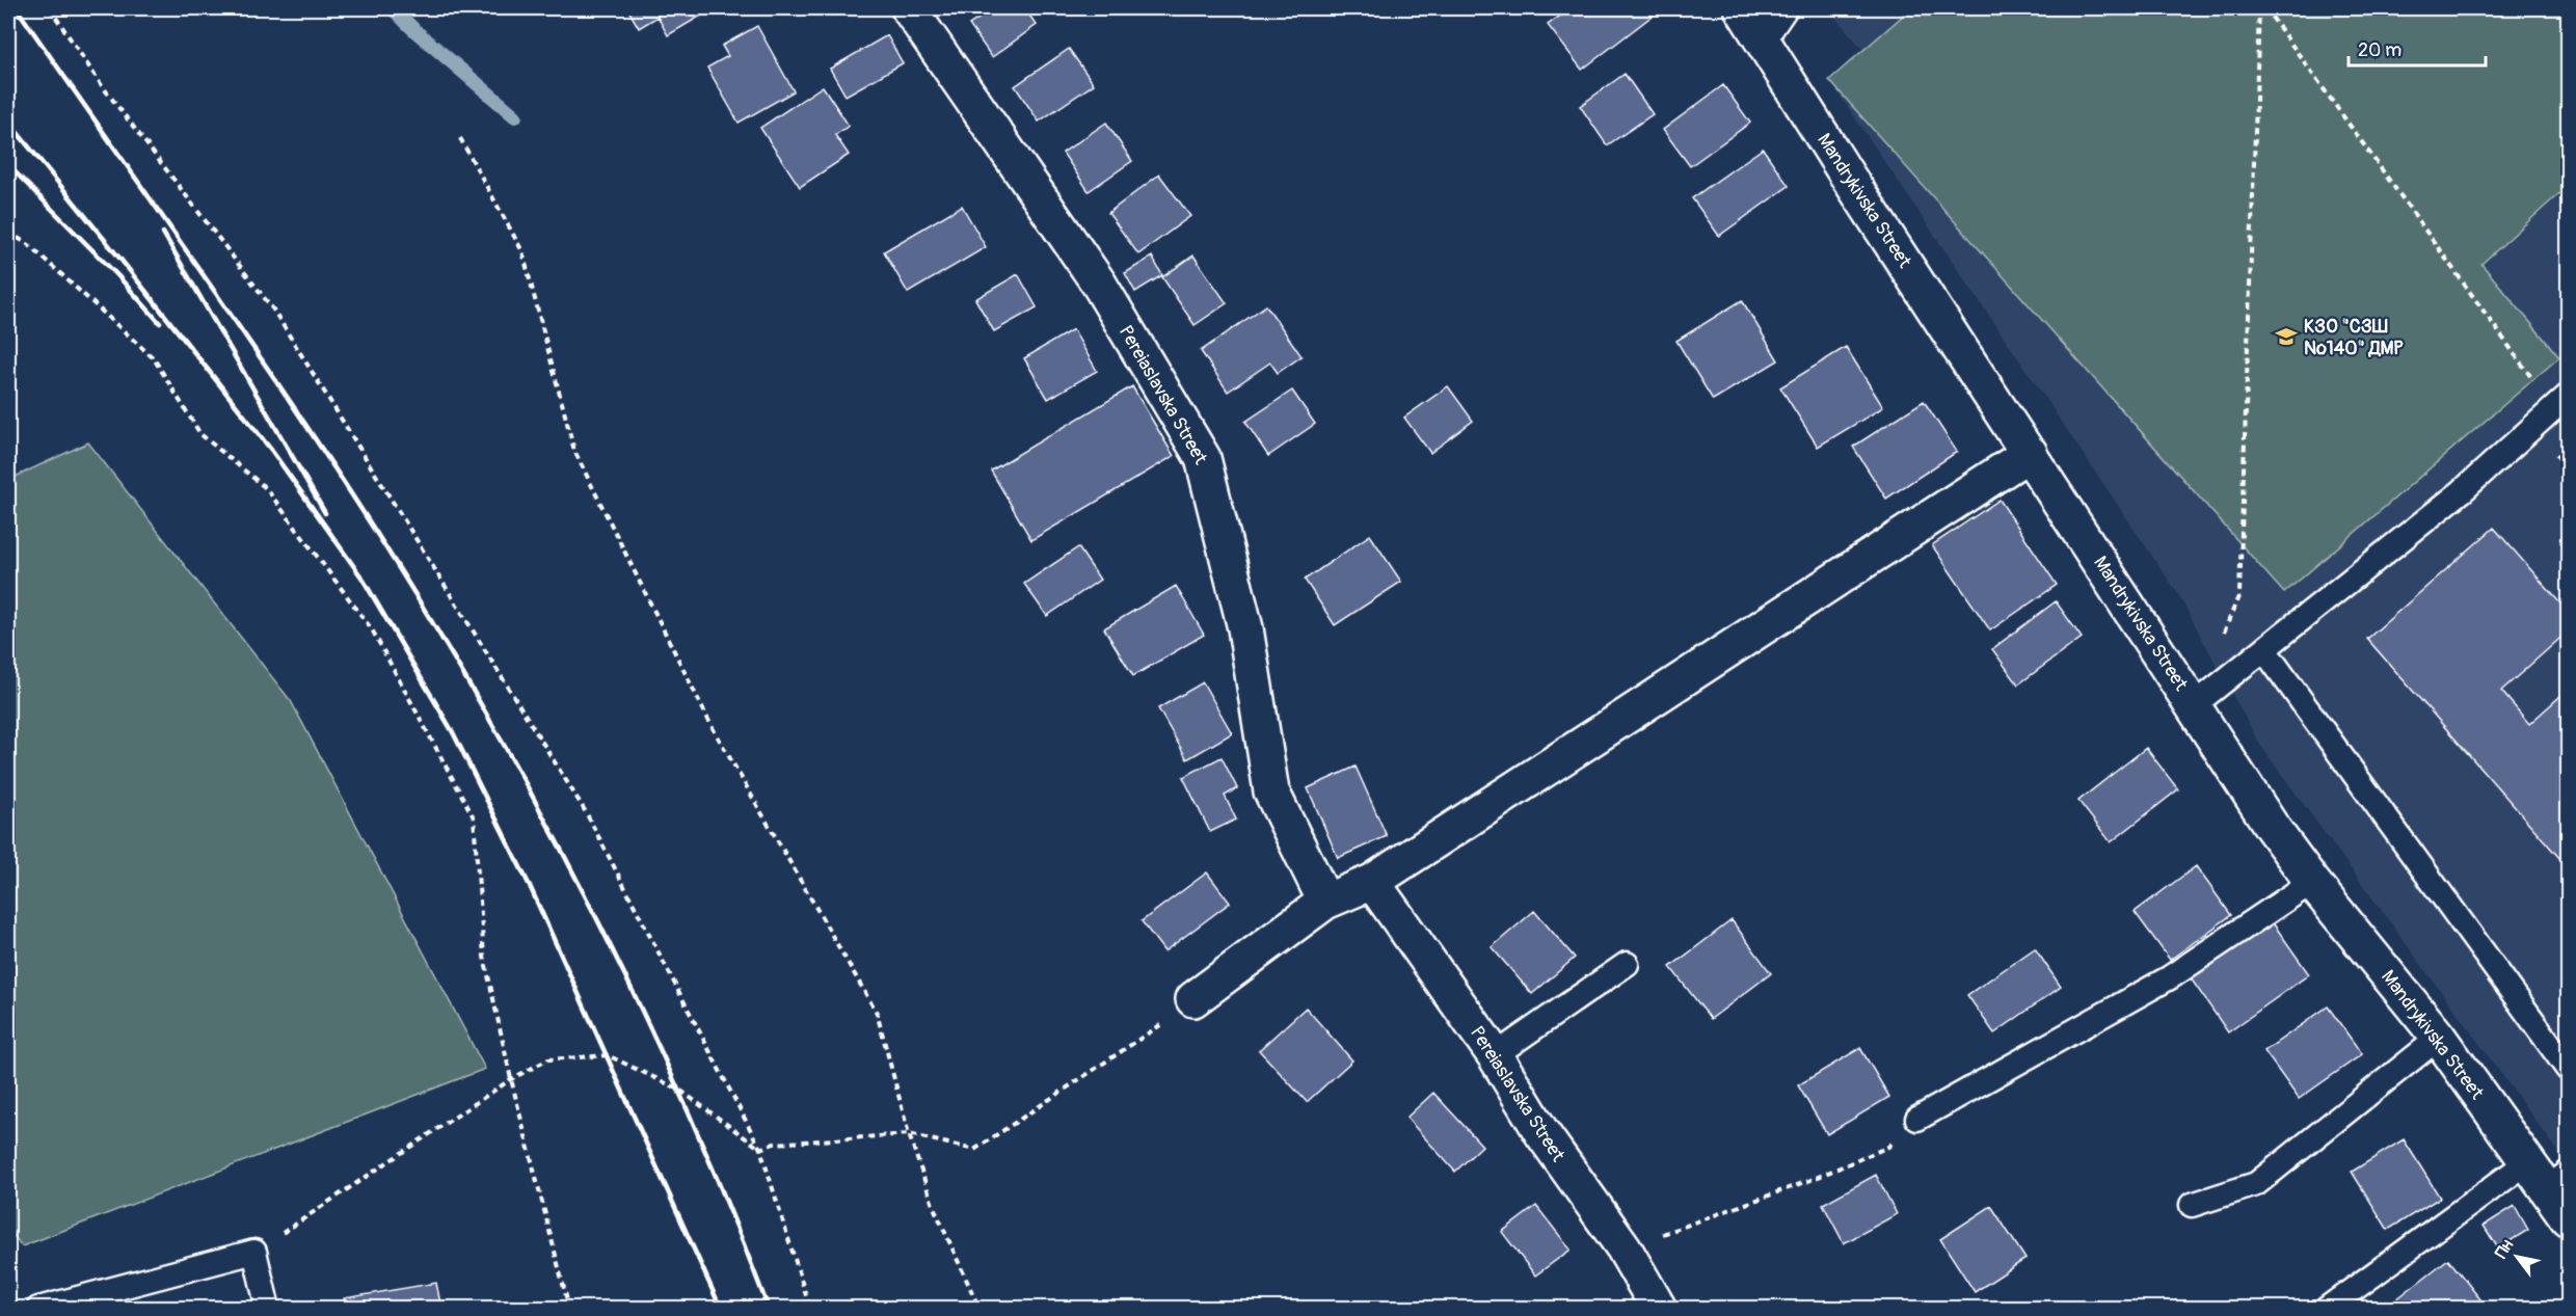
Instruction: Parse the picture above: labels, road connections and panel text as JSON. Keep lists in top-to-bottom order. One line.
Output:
{"streets":{"street":["Mandrykivska Street","Pereiaslavska Street"]},"places":{"school or university":["КЗО \"СЗШ №140\" ДМР"]},"scale_bar":"20 m","north":"top left"}
